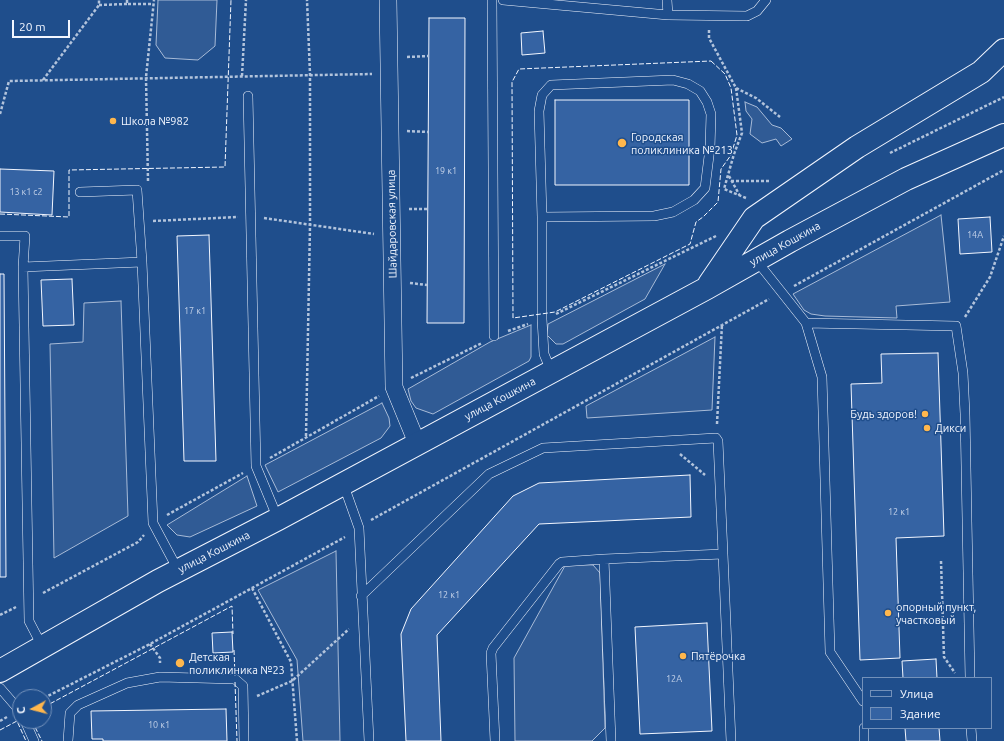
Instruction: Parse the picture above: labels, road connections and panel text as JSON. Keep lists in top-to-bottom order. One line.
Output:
{"streets":{"main road":["улица Кошкина"],"street":["Шайдаровская улица"]},"crossings":[["Шайдаровская улица","улица Кошкина"]],"places":["Школа №982","Городская поликлиника №213","Будь здоров!","Дикси","опорный пункт, участковый","Пятёрочка","Детская поликлиника №23"],"house_numbers":["19 к1","13 к1 с2","14А","17 к1","12 к1","12 к1","12А","10 к1"],"legend":["Улица","Здание"],"scale_bar":"20 m","north":"left"}
